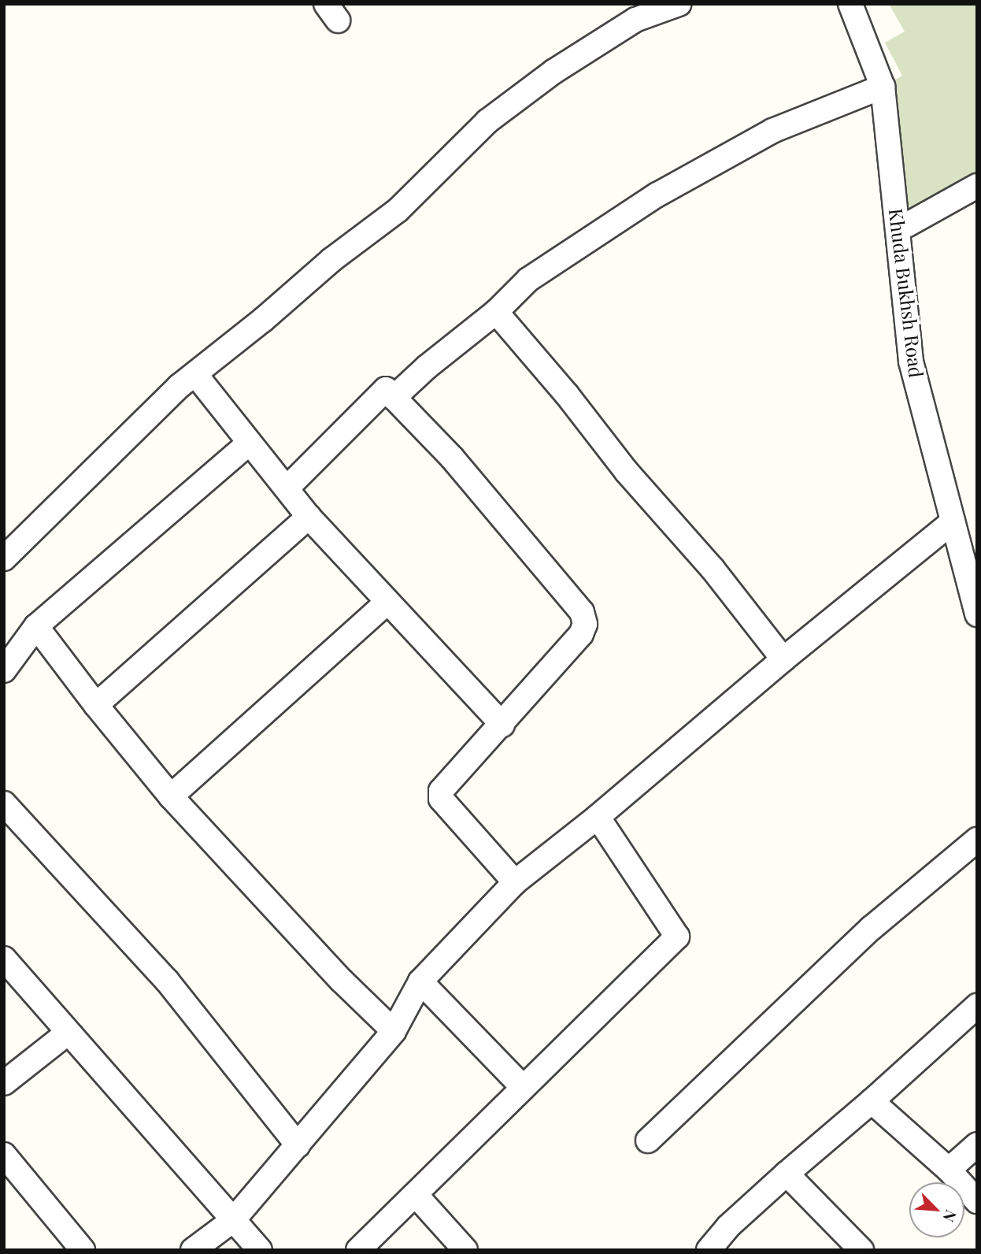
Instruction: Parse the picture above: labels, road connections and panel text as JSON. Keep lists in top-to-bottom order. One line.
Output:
{"streets":{"street":["Khuda Bukhsh Road"]},"north":"bottom right"}
